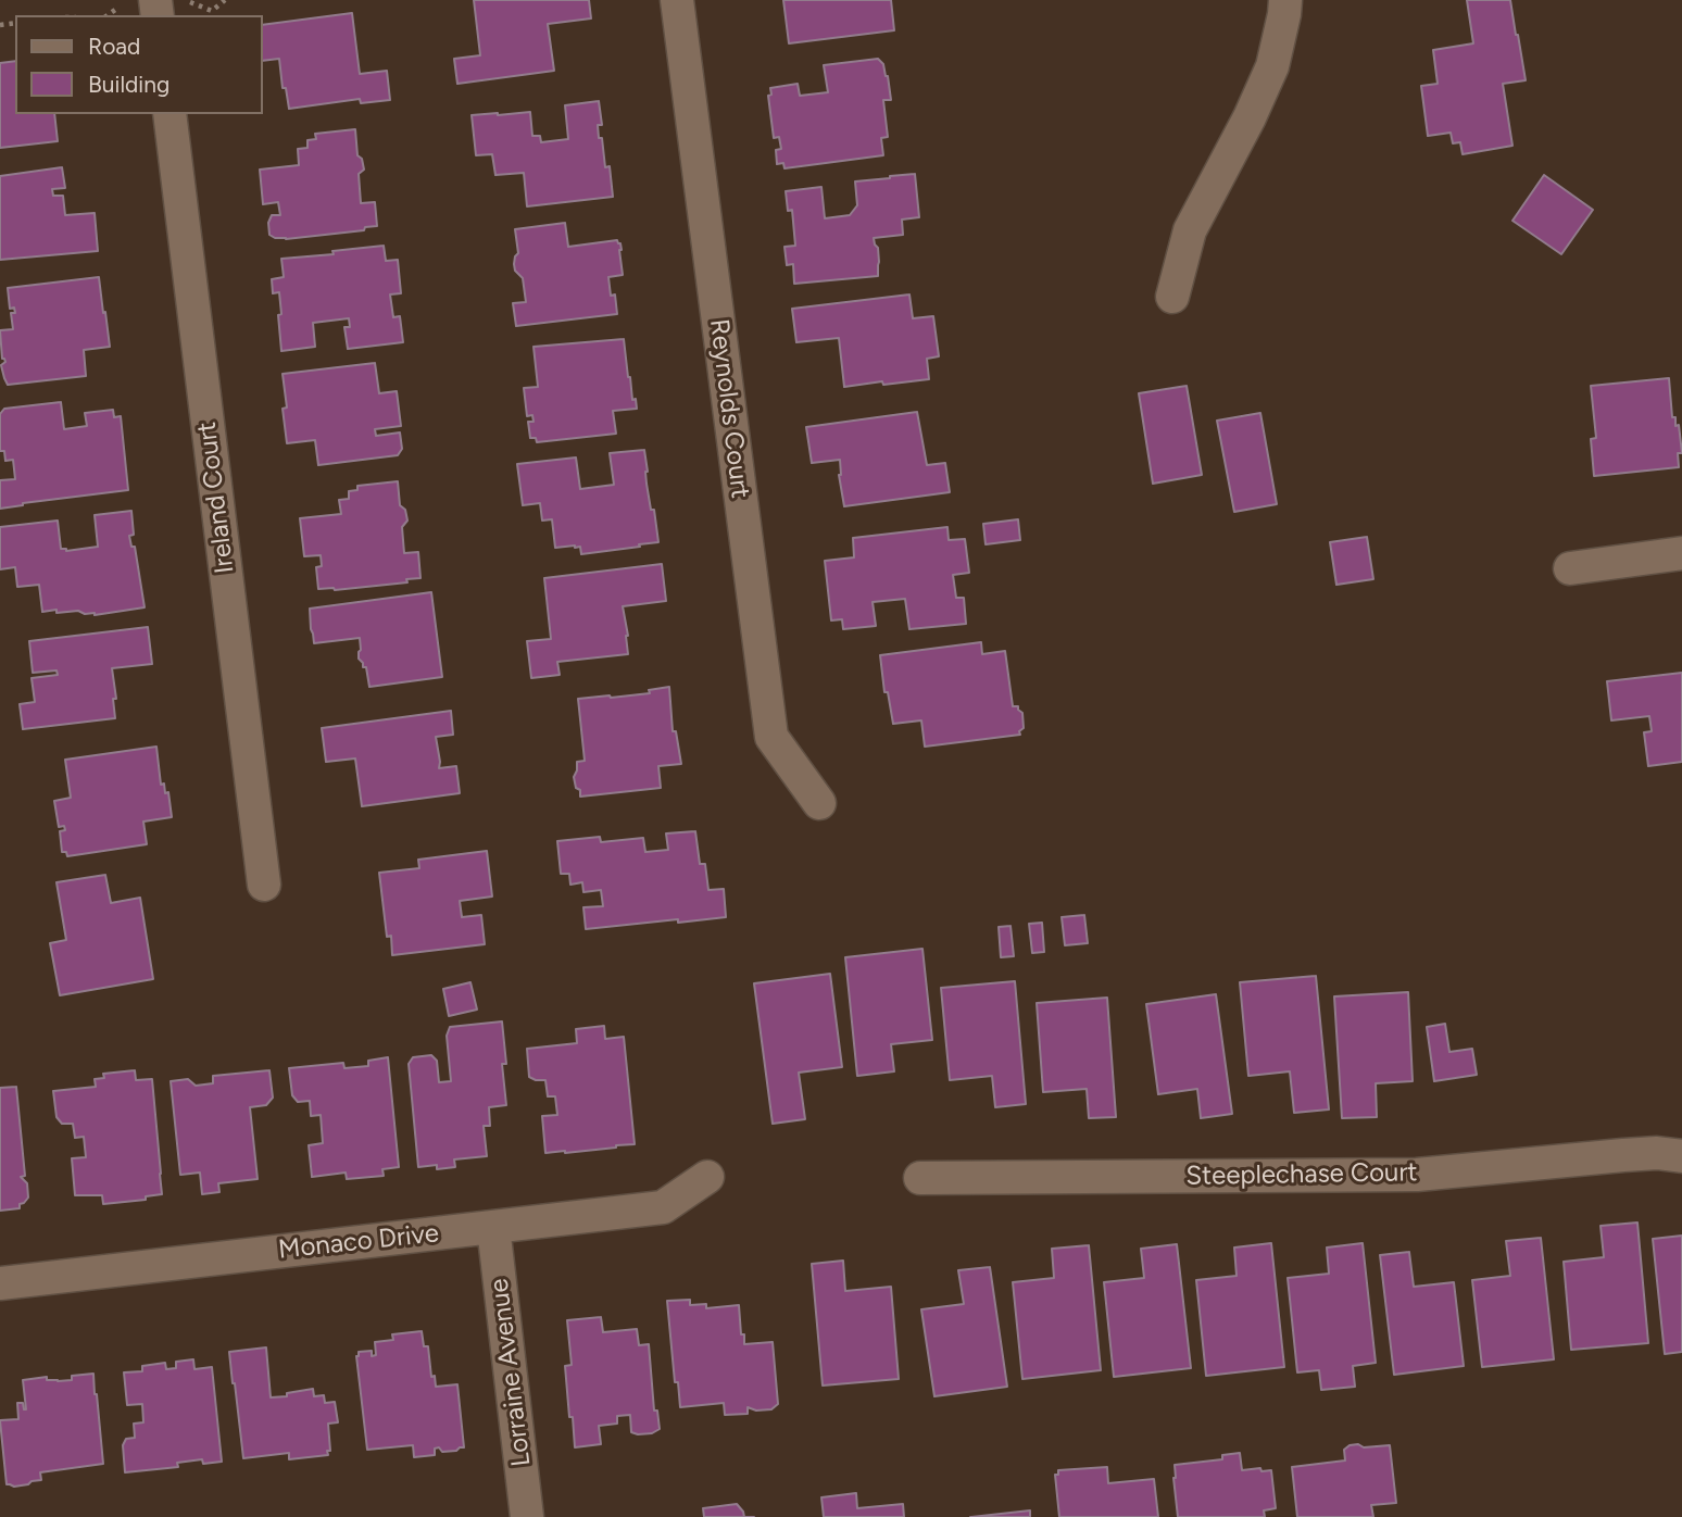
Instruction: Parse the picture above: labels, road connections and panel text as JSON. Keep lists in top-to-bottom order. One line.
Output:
{"streets":{"street":["Reynolds Court","Ireland Court","Steeplechase Court","Monaco Drive","Lorraine Avenue"]},"crossings":[["Monaco Drive","Lorraine Avenue"]],"legend":["Road","Building"]}
